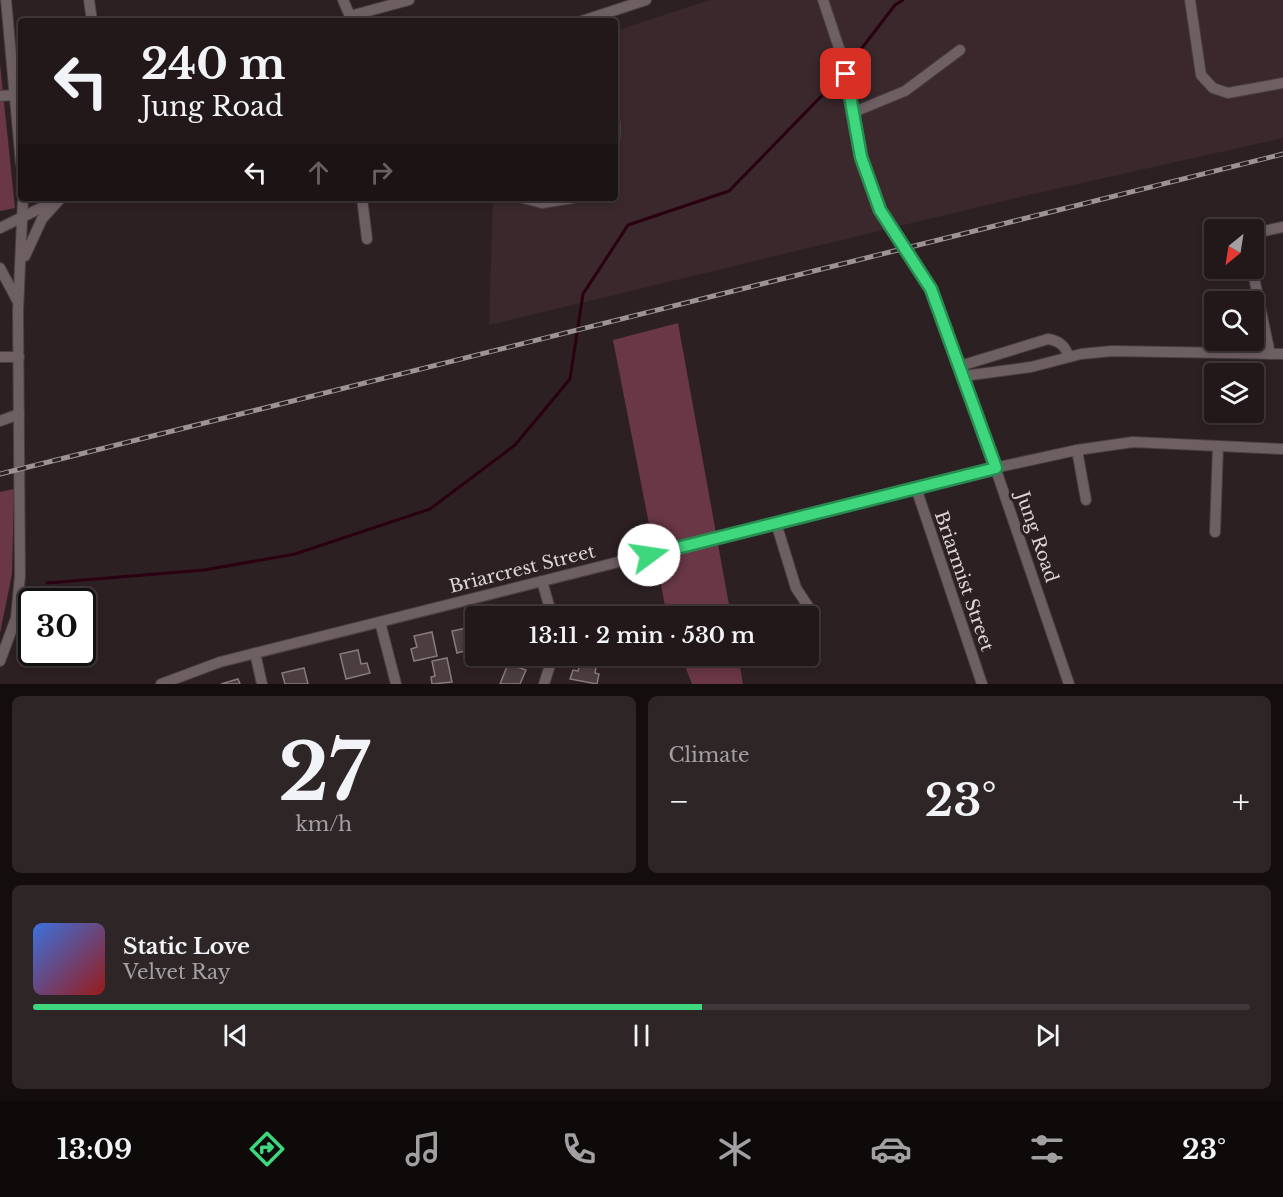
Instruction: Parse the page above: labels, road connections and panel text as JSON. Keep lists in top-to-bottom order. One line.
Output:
{"streets":{"street":["Jung Road","Briarcrest Street","Briarmist Street"]},"crossings":[["Jung Road","Briarcrest Street"],["Briarcrest Street","Briarmist Street"]],"north":"bottom left","page":{"turn":["240 m","Jung Road"],"limit":"30","trip":"13:11 · 2 min · 530 m","tile":[["27","km/h"],"Climate"],"heat":["−","23°","+"],"song":["Static Love","Velvet Ray"],"tabs":["13:09","23°"]}}
